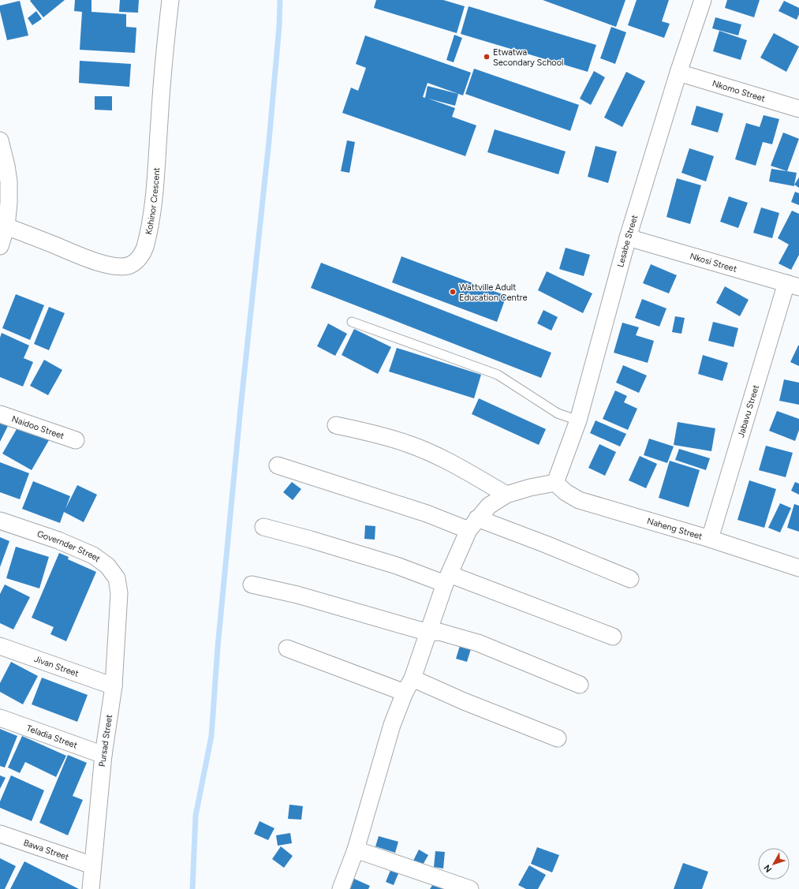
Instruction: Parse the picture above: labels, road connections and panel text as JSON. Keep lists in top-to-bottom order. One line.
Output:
{"streets":{"street":["Nkomo Street","Kohinor Crescent","Lesabe Street","Nkosi Street","Jabavu Street","Naidoo Street","Naheng Street","Governder Street","Jivan Street","Teladia Street","Pursad Street","Bawa Street"]},"crossings":[["Nkomo Street","Lesabe Street"],["Lesabe Street","Nkosi Street"],["Lesabe Street","Naheng Street"],["Nkosi Street","Jabavu Street"],["Jabavu Street","Naheng Street"],["Governder Street","Pursad Street"],["Jivan Street","Pursad Street"],["Teladia Street","Pursad Street"],["Pursad Street","Bawa Street"]],"places":["Etwatwa Secondary School","Wattville Adult Education Centre"],"north":"bottom left"}
